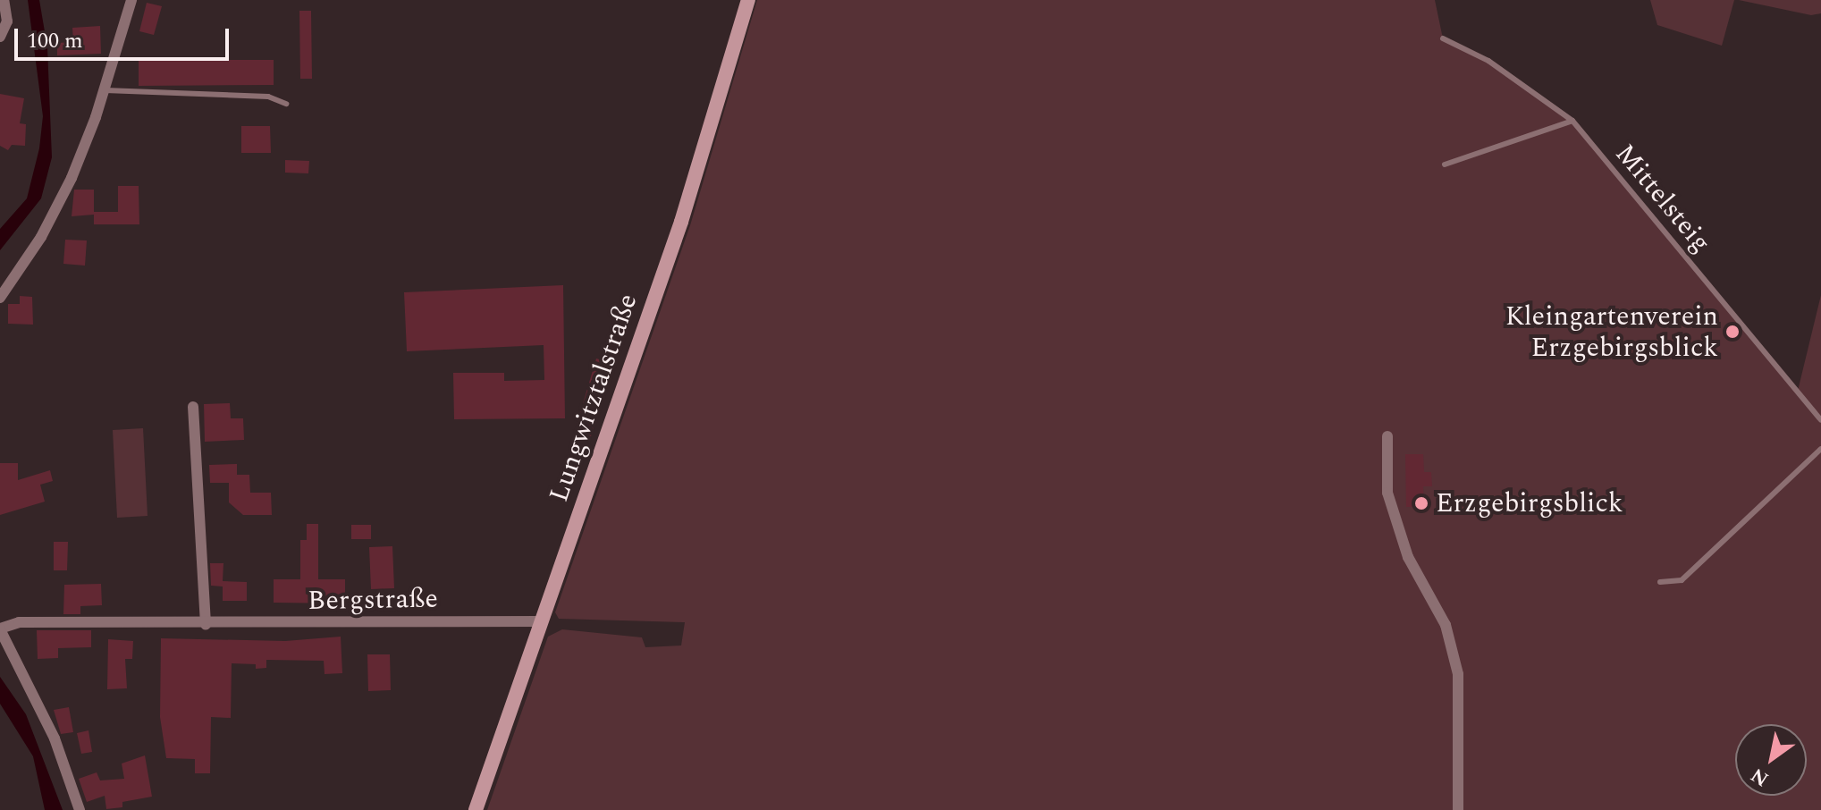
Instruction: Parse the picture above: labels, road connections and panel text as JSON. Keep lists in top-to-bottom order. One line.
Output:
{"streets":{"main road":["Lungwitztalstraße"],"street":["Bergstraße"],"lane":["Mittelsteig"]},"crossings":[["Lungwitztalstraße","Bergstraße"]],"places":["Kleingartenverein Erzgebirgsblick","Erzgebirgsblick"],"scale_bar":"100 m","north":"bottom left"}
